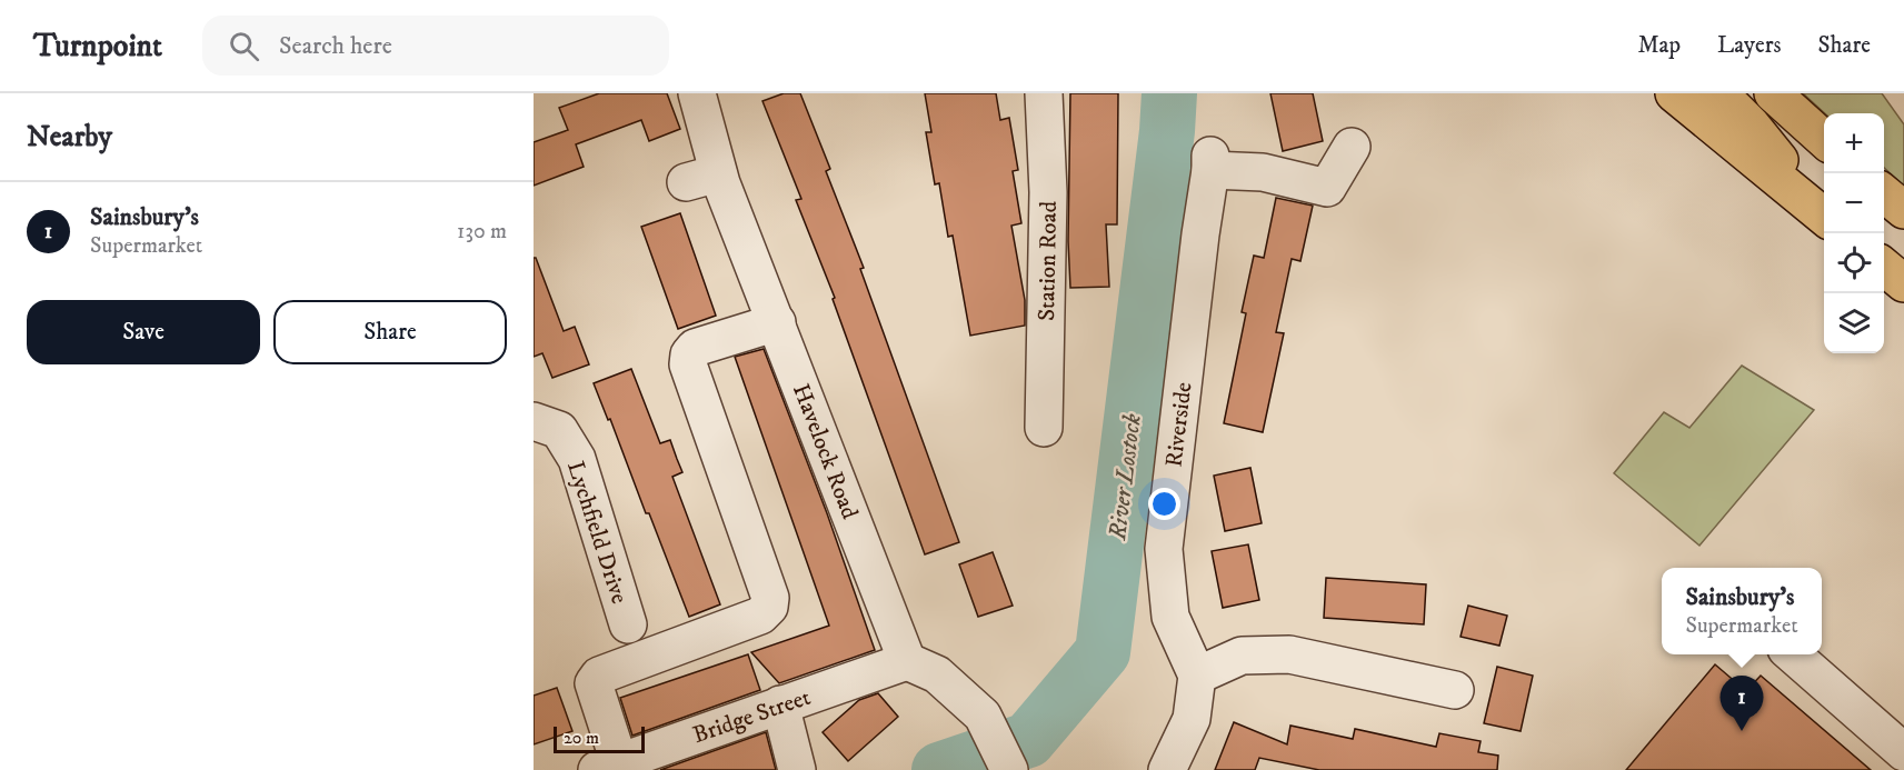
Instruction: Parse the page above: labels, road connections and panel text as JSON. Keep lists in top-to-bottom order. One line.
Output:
{"streets":{"street":["Station Road","Riverside","Havelock Road","Lychfield Drive","Bridge Street"]},"crossings":[["Havelock Road","Bridge Street"]],"water":["River Lostock"],"scale_bar":"20 m","page":{"header":"Turnpoint","search":"Search here","nav":["Map","Layers","Share"],"heading":"Nearby","map_buttons":["+","−"],"list":[{"mark":"1","name":"Sainsbury's","note":"Supermarket","value":"130 m"}],"buttons":["Save","Share"],"popup":["Sainsbury's","Supermarket"],"pins":"1","scale":"20 m"}}
